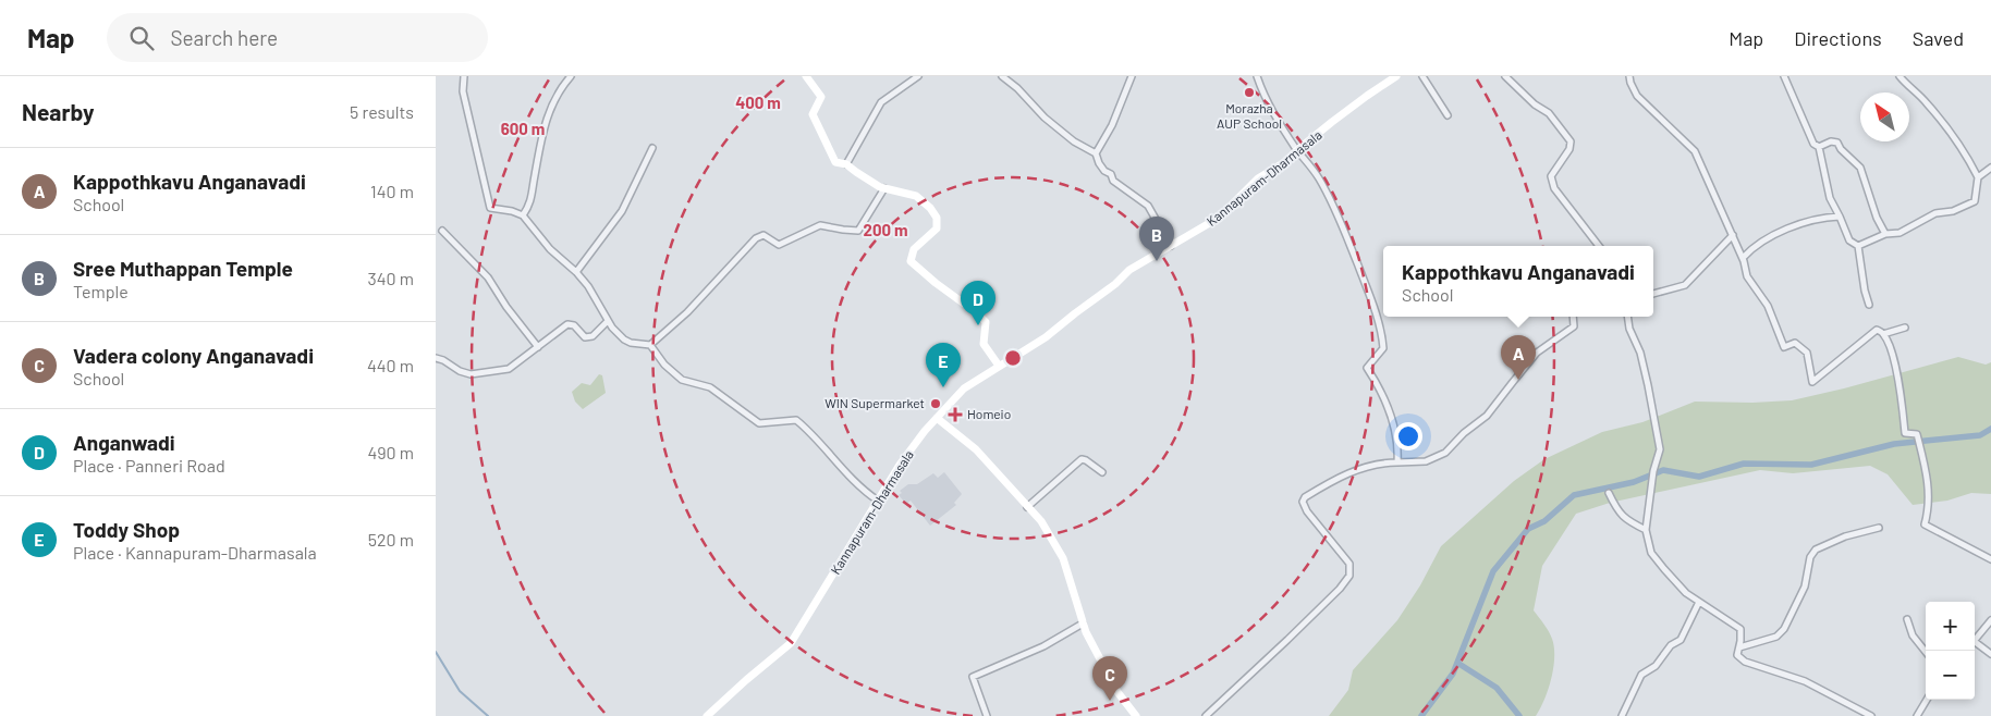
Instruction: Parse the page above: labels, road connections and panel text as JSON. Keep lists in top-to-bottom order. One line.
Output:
{"streets":{"main road":["Kannapuram-Dharmasala"]},"places":{"other":["Morazha AUP School","WIN Supermarket"],"health":["Homeio"]},"north":"top left","page":{"header":"Map","search":"Search here","nav":["Map","Directions","Saved"],"heading":["Nearby","5 results"],"list":[{"mark":"A","name":"Kappothkavu Anganavadi","note":"School","value":"140 m"},{"mark":"B","name":"Sree Muthappan Temple","note":"Temple","value":"340 m"},{"mark":"C","name":"Vadera colony Anganavadi","note":"School","value":"440 m"},{"mark":"D","name":"Anganwadi","note":"Place · Panneri Road","value":"490 m"},{"mark":"E","name":"Toddy Shop","note":"Place · Kannapuram-Dharmasala","value":"520 m"}],"pins":["B","D","A","E","C"],"popup":["Kappothkavu Anganavadi","School"],"map_buttons":["+","−"]},"rings":["400 m","600 m","200 m"]}
